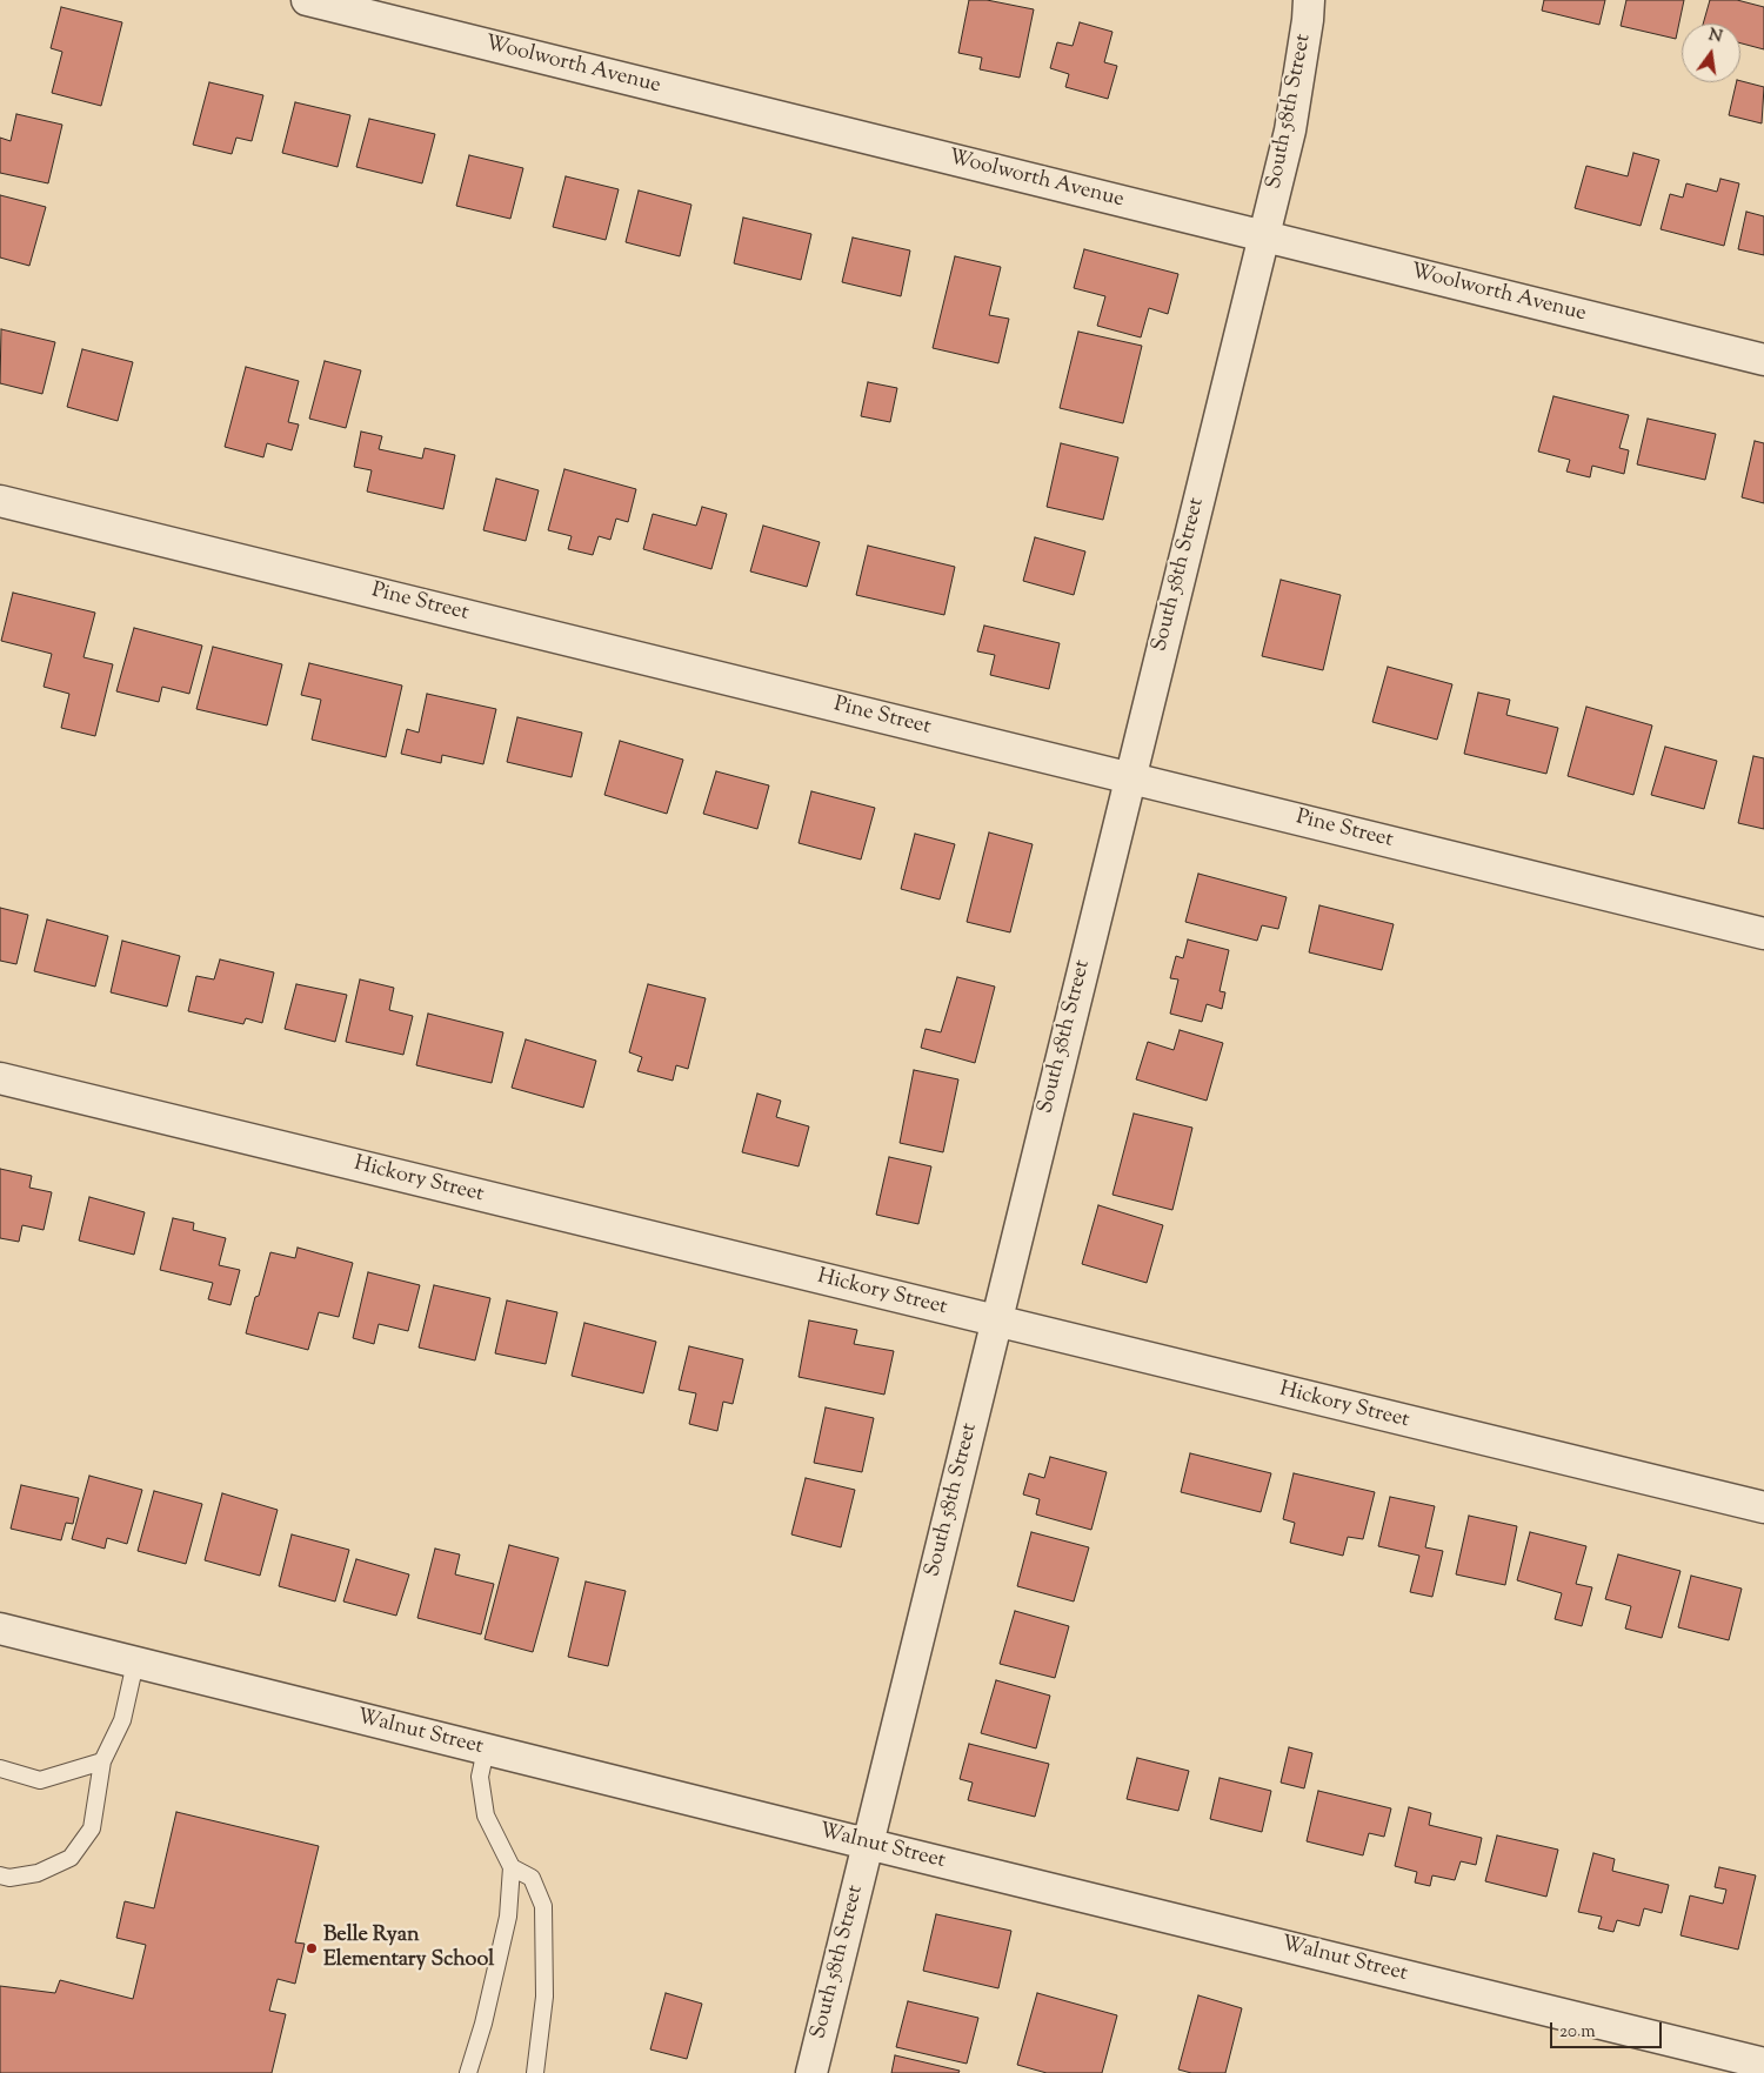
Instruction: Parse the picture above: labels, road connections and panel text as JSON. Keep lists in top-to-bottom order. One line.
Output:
{"streets":{"street":["Woolworth Avenue","South 58th Street","Pine Street","Hickory Street","Walnut Street"]},"crossings":[["Woolworth Avenue","South 58th Street"],["South 58th Street","Pine Street"],["South 58th Street","Hickory Street"],["South 58th Street","Walnut Street"]],"places":["Belle Ryan Elementary School"],"scale_bar":"20 m","north":"top"}
